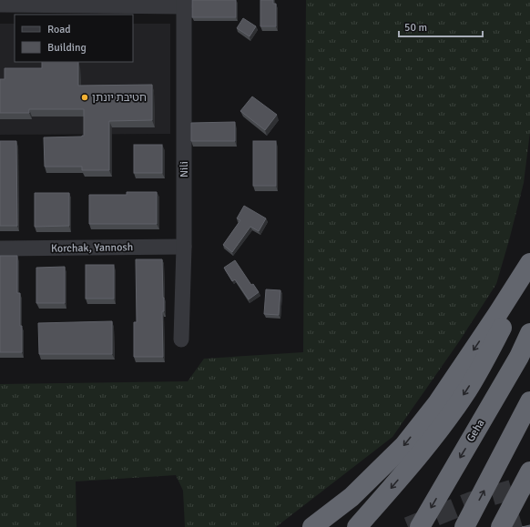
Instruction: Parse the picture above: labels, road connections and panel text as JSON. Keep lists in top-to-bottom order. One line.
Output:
{"streets":{"highway":["Geha"],"street":["Nili","Korchak, Yannosh"]},"crossings":[["Nili","Korchak, Yannosh"]],"places":["חטיבת יונתן"],"legend":["Road","Building"],"scale_bar":"50 m"}
